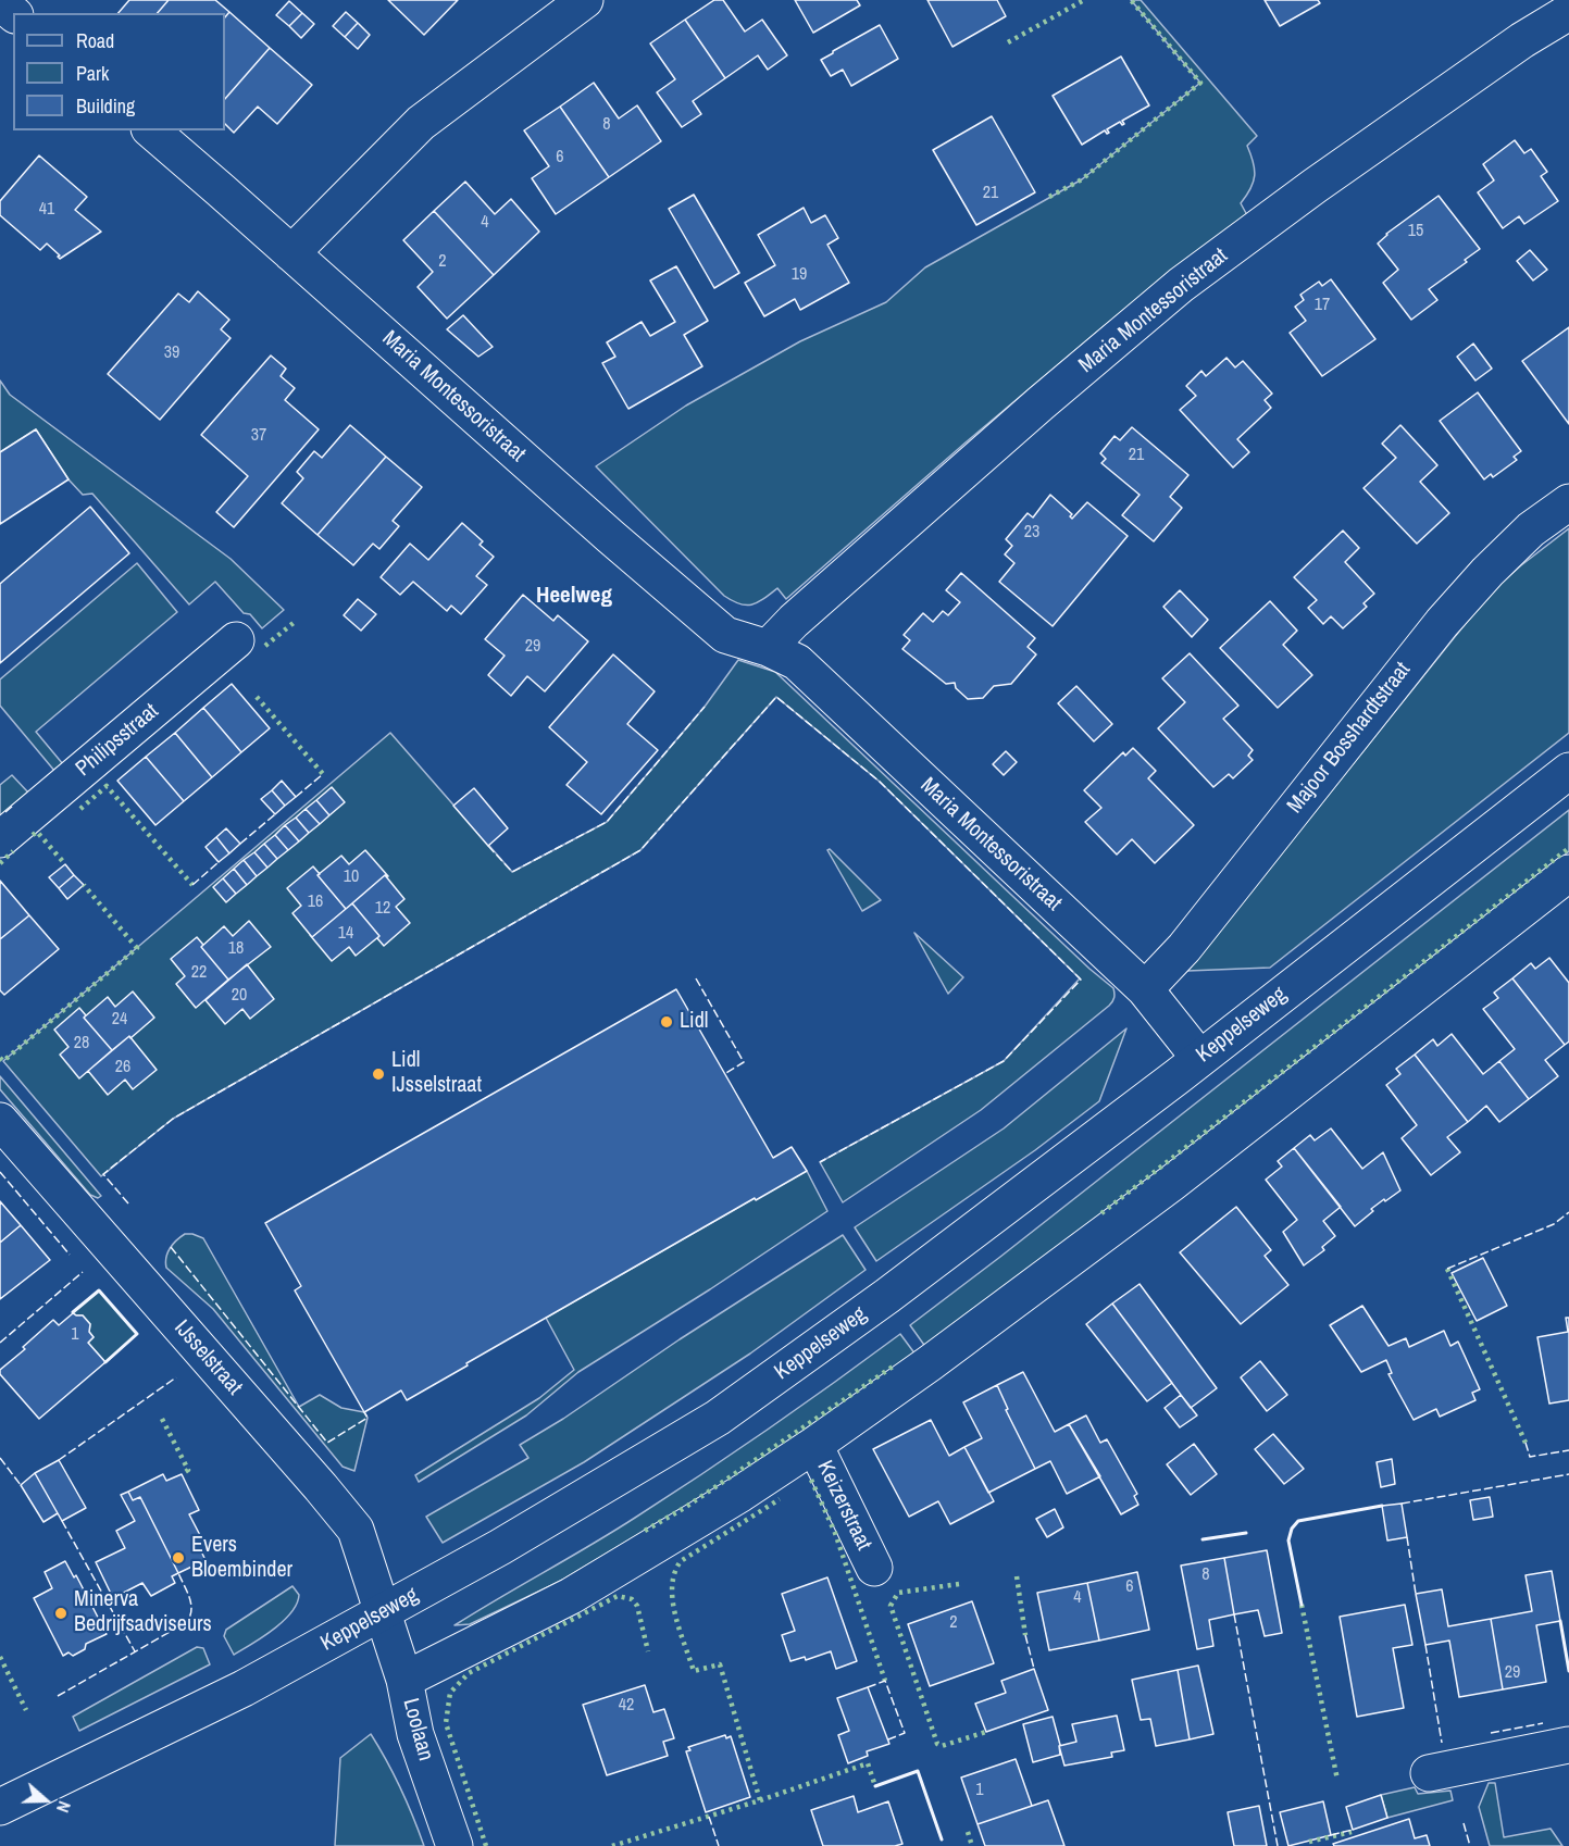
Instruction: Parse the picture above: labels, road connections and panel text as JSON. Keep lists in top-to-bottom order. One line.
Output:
{"streets":{"street":["Maria Montessoristraat","Majoor Bosshardtstraat","Philipsstraat","Keppelseweg","IJsselstraat","Keizerstraat","Loolaan"]},"crossings":[["Maria Montessoristraat","Majoor Bosshardtstraat"],["Maria Montessoristraat","Keppelseweg"],["Keppelseweg","IJsselstraat"],["Keppelseweg","Loolaan"],["IJsselstraat","Loolaan"]],"districts":["Heelweg"],"places":["Lidl","Lidl IJsselstraat","Evers Bloembinder","Minerva Bedrijfsadviseurs"],"house_numbers":["8","6","21","41","4","15","2","19","17","39","37","21","23","29","10","16","12","14","18","22","20","24","28","26","1","8","6","4","2","29","42","1"],"legend":["Road","Park","Building"],"north":"right"}
